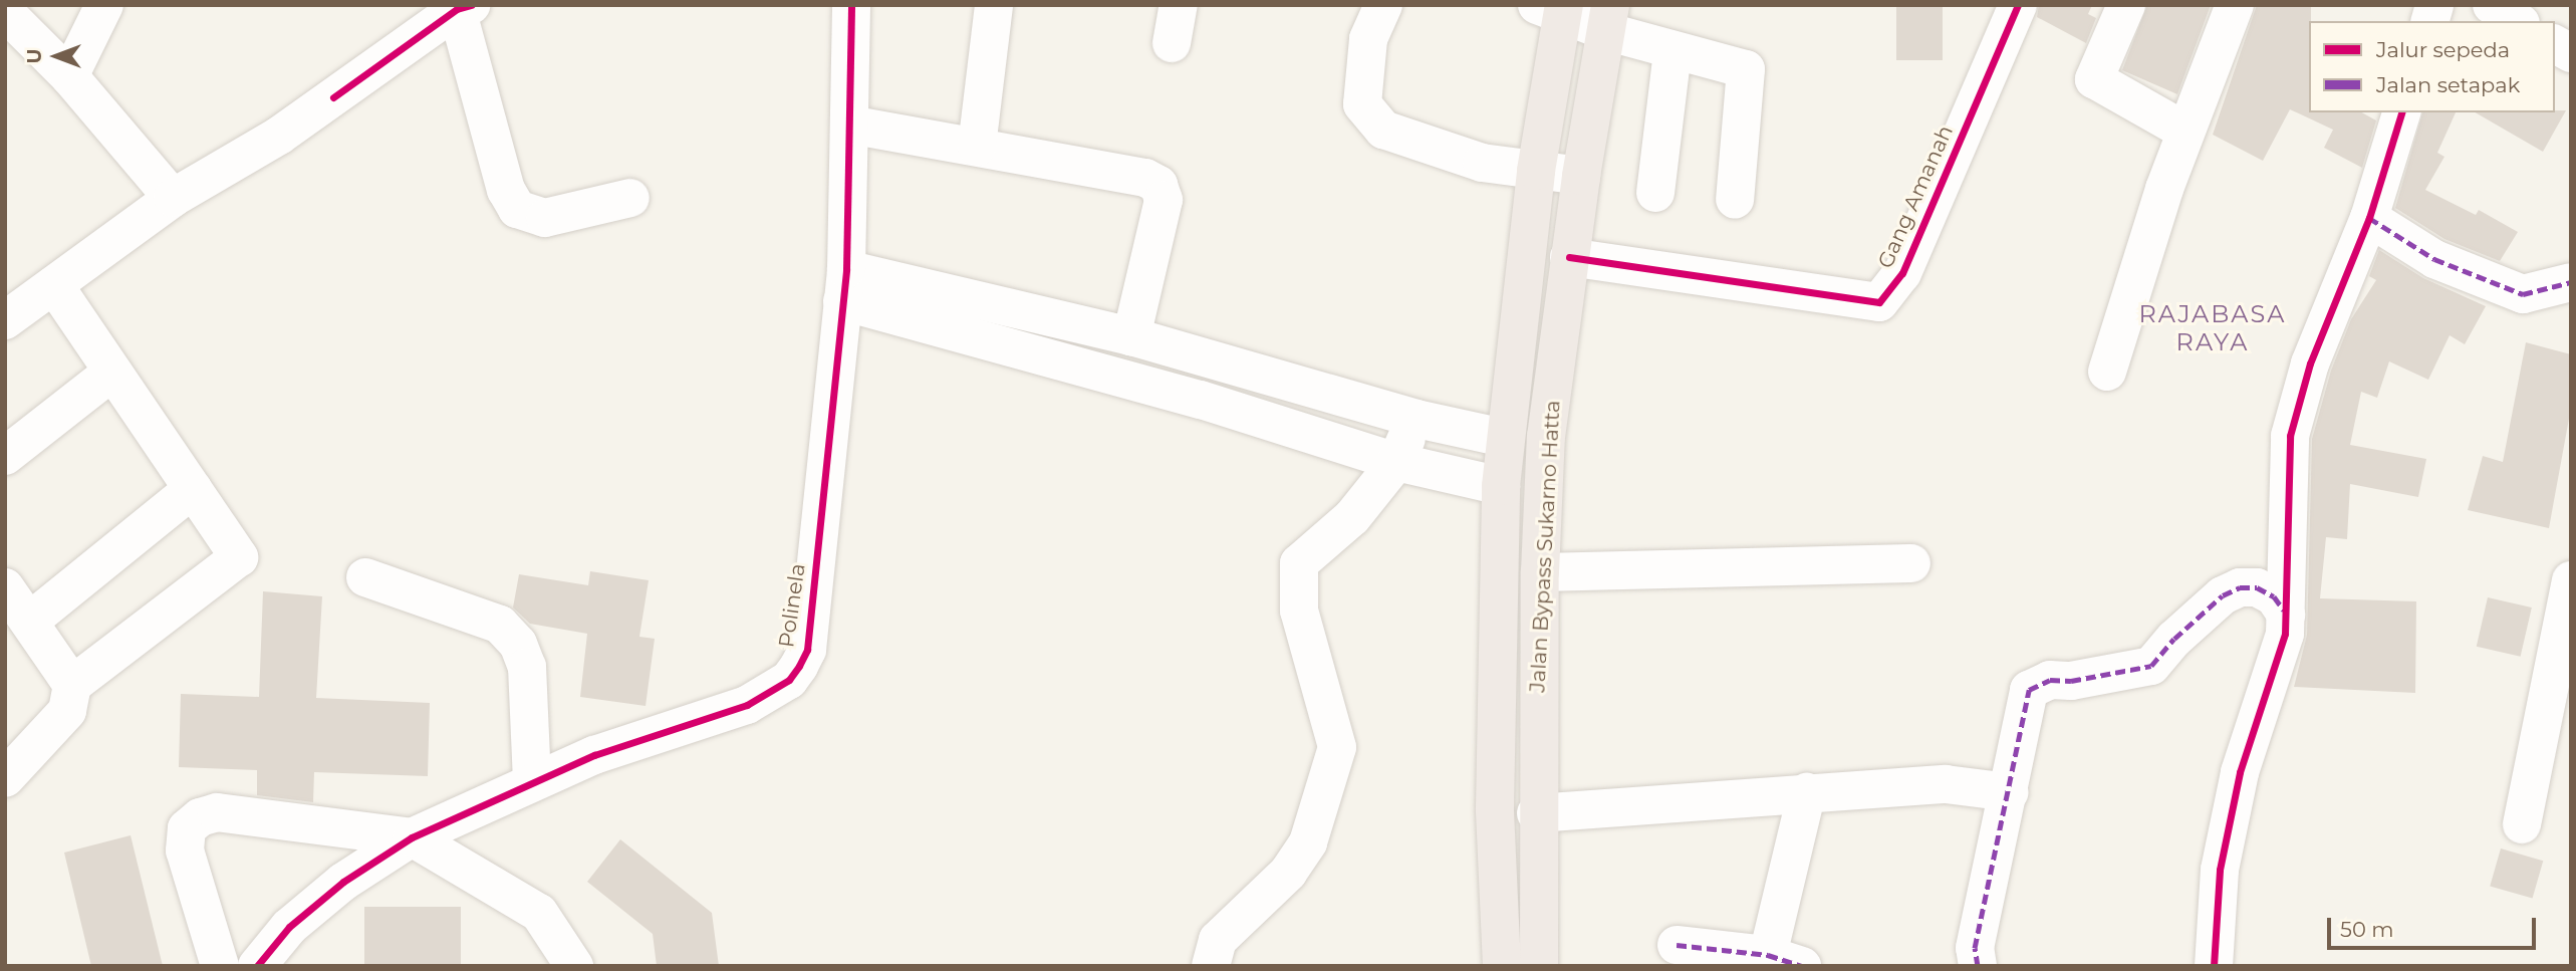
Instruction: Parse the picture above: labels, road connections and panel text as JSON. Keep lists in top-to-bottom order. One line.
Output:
{"streets":{"highway":["Jalan Bypass Sukarno Hatta"],"street":["Gang Amanah","Polinela"]},"crossings":[["Gang Amanah","Jalan Bypass Sukarno Hatta"]],"districts":["RAJABASA RAYA"],"legend":["Jalur sepeda","Jalan setapak"],"scale_bar":"50 m","north":"left"}
